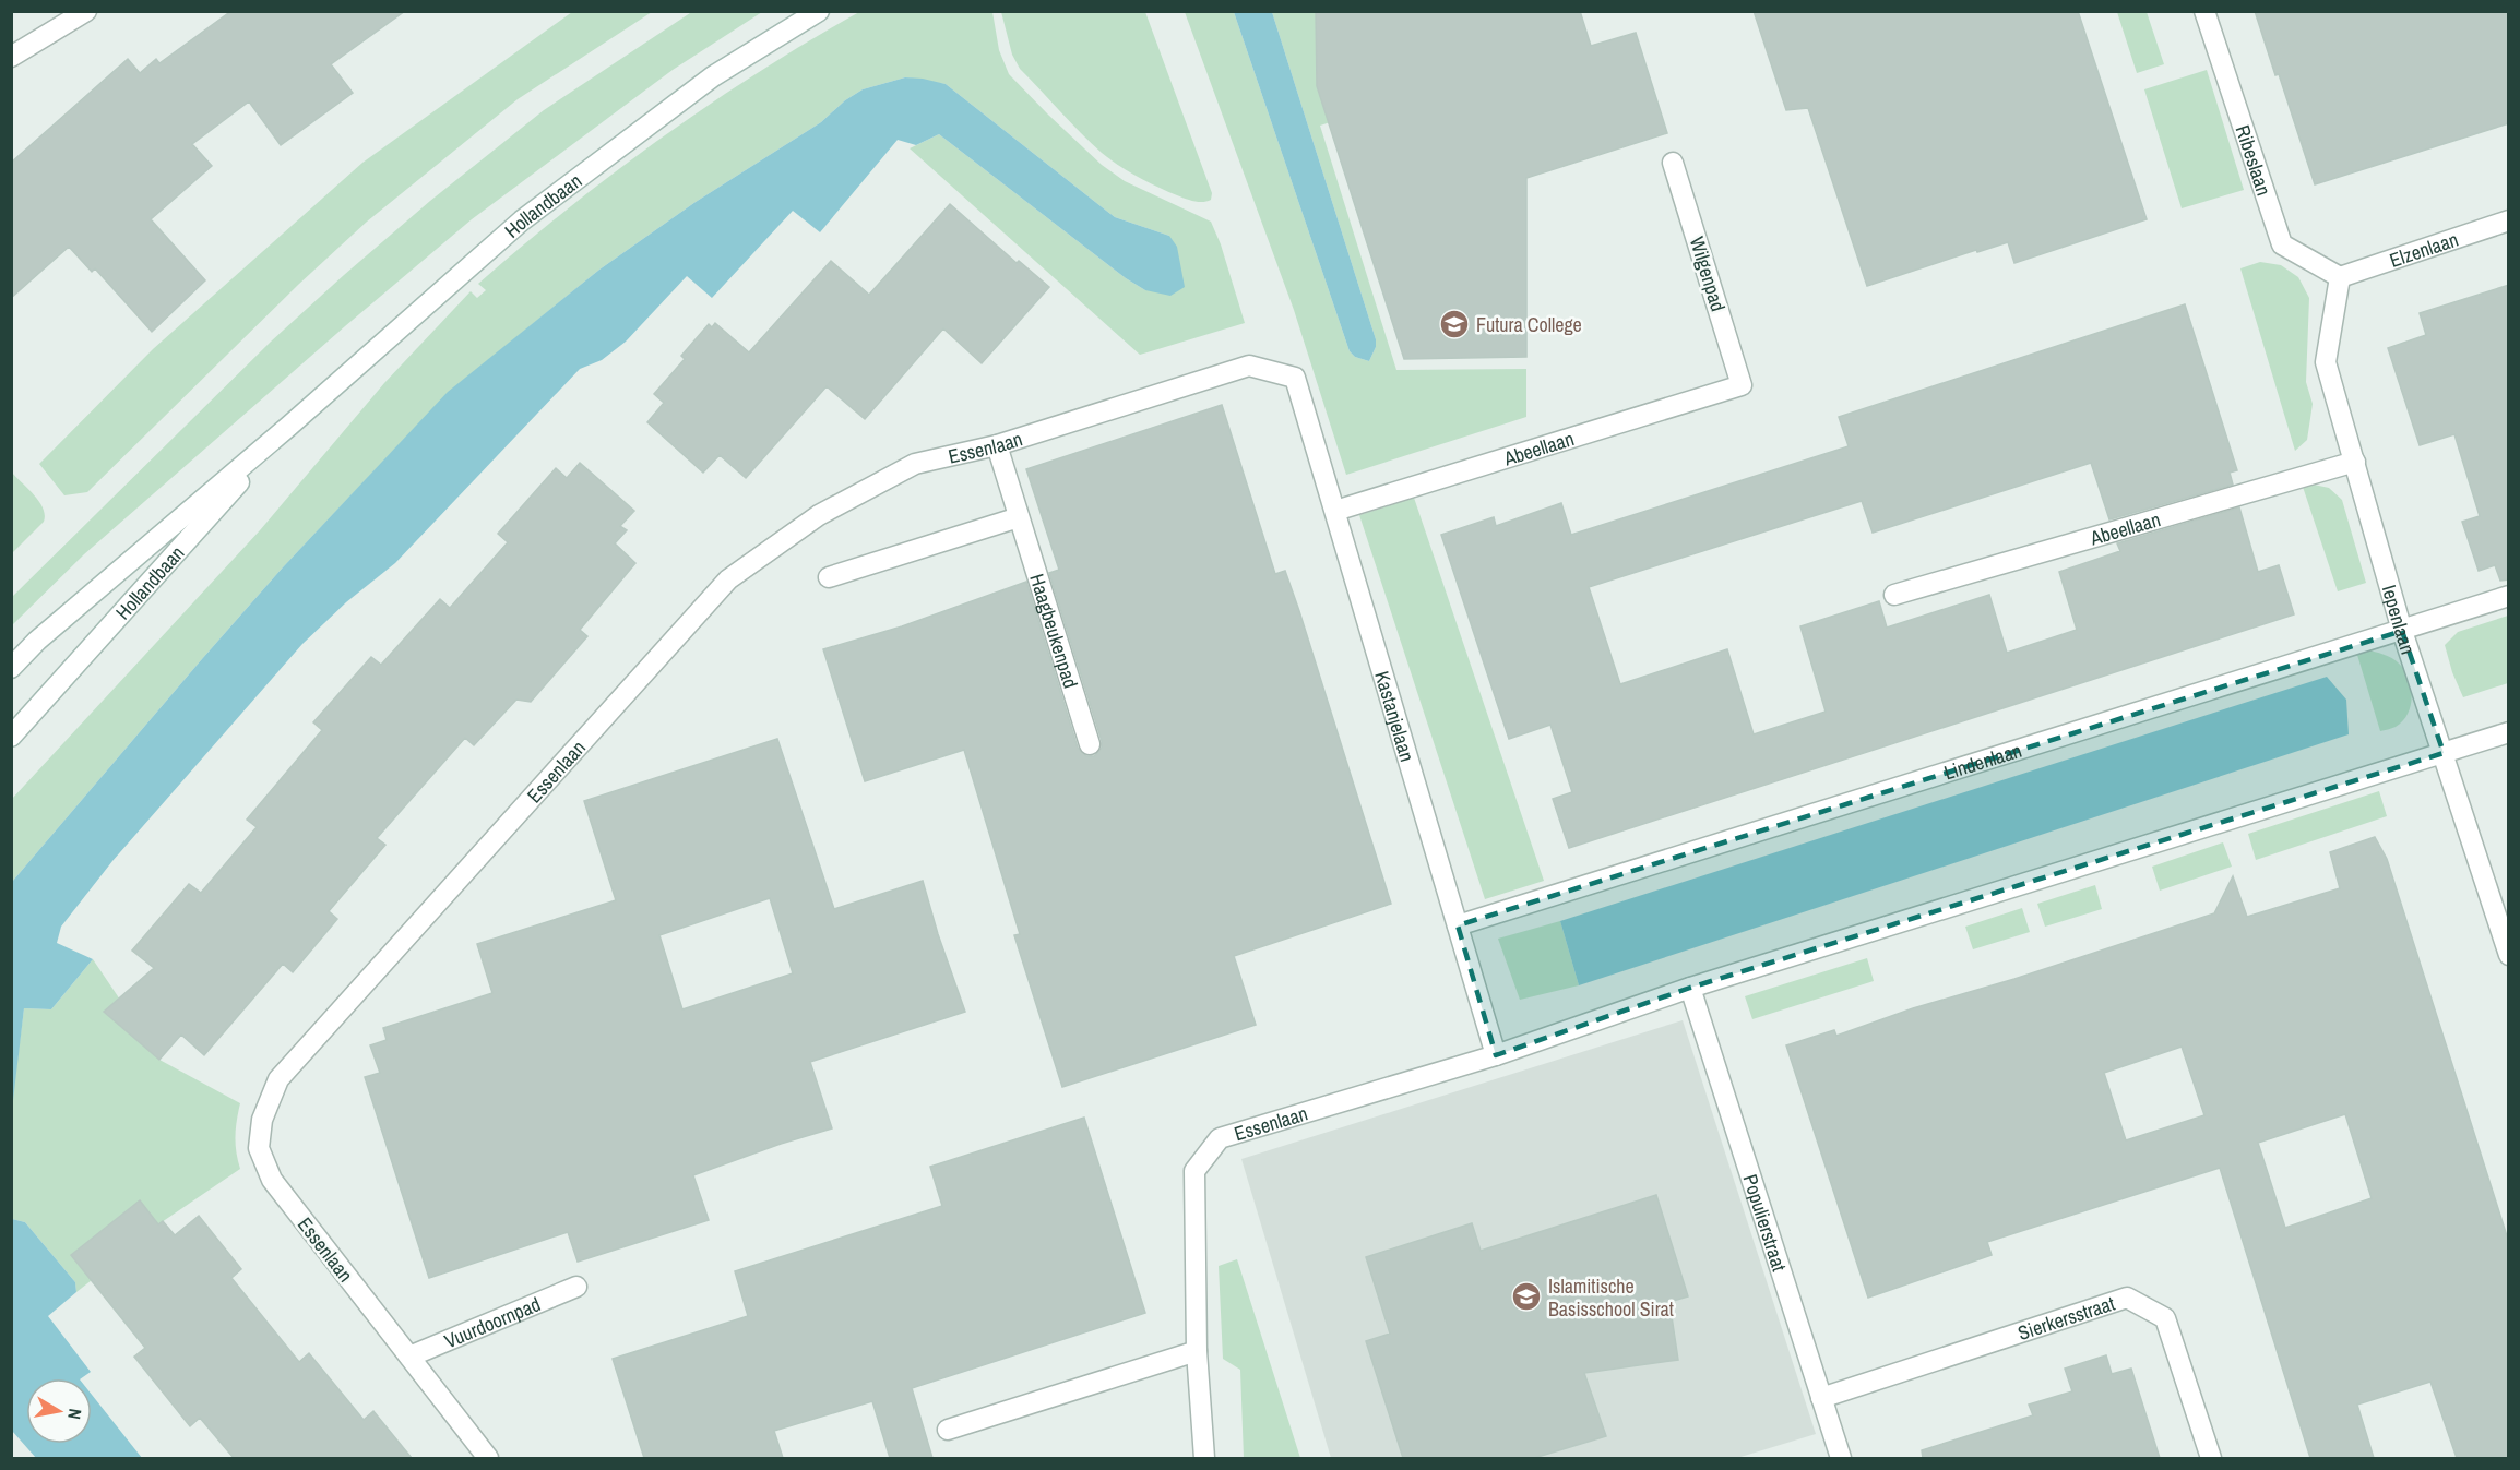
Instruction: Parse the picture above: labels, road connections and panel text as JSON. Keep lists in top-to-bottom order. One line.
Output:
{"streets":{"street":["Ribeslaan","Hollandbaan","Elzenlaan","Wilgenpad","Essenlaan","Abeellaan","Iepenlaan","Haagbeukenpad","Kastanjelaan","Lindenlaan","Populierstraat","Sierkersstraat","Vuurdoornpad"]},"crossings":[["Ribeslaan","Elzenlaan"],["Ribeslaan","Iepenlaan"],["Elzenlaan","Iepenlaan"],["Wilgenpad","Abeellaan"],["Essenlaan","Haagbeukenpad"],["Essenlaan","Kastanjelaan"],["Essenlaan","Vuurdoornpad"],["Abeellaan","Iepenlaan"],["Abeellaan","Kastanjelaan"],["Iepenlaan","Lindenlaan"],["Kastanjelaan","Lindenlaan"],["Populierstraat","Sierkersstraat"]],"places":{"school or university":["Futura College","Islamitische Basisschool Sirat"]},"north":"right"}
